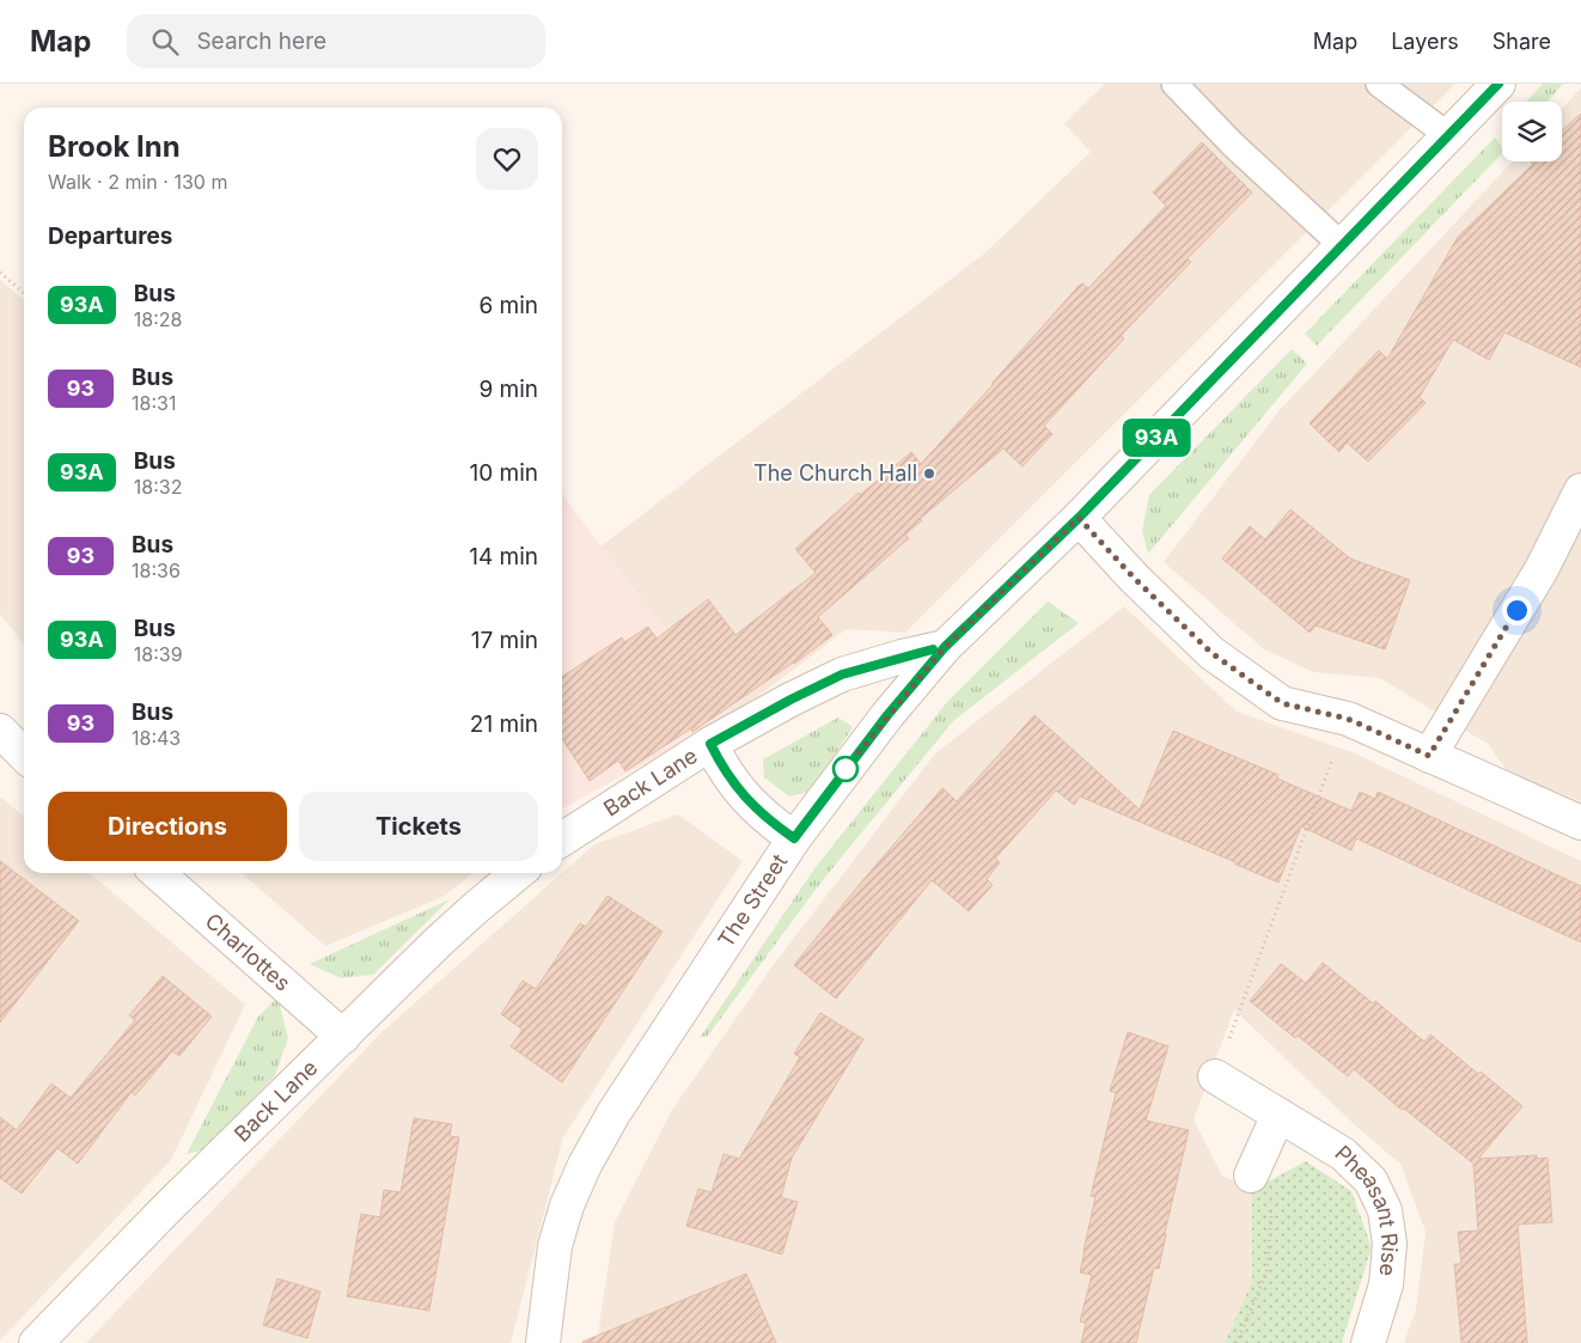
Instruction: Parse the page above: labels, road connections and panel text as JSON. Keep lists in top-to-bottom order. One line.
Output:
{"streets":{"street":["Back Lane","The Street","Charlottes","Pheasant Rise"]},"crossings":[["Back Lane","The Street"],["Back Lane","Charlottes"]],"places":["The Church Hall"],"lines":["bus line 93A"],"page":{"header":"Map","search":"Search here","nav":["Map","Layers","Share"],"on_map":"93A","heading":[["Brook Inn","Walk · 2 min · 130 m"],"Departures"],"list":[{"mark":"93A","name":"Bus","note":"18:28","value":"6 min"},{"mark":"93","name":"Bus","note":"18:31","value":"9 min"},{"mark":"93A","name":"Bus","note":"18:32","value":"10 min"},{"mark":"93","name":"Bus","note":"18:36","value":"14 min"},{"mark":"93A","name":"Bus","note":"18:39","value":"17 min"},{"mark":"93","name":"Bus","note":"18:43","value":"21 min"}],"buttons":["Directions","Tickets"]}}
